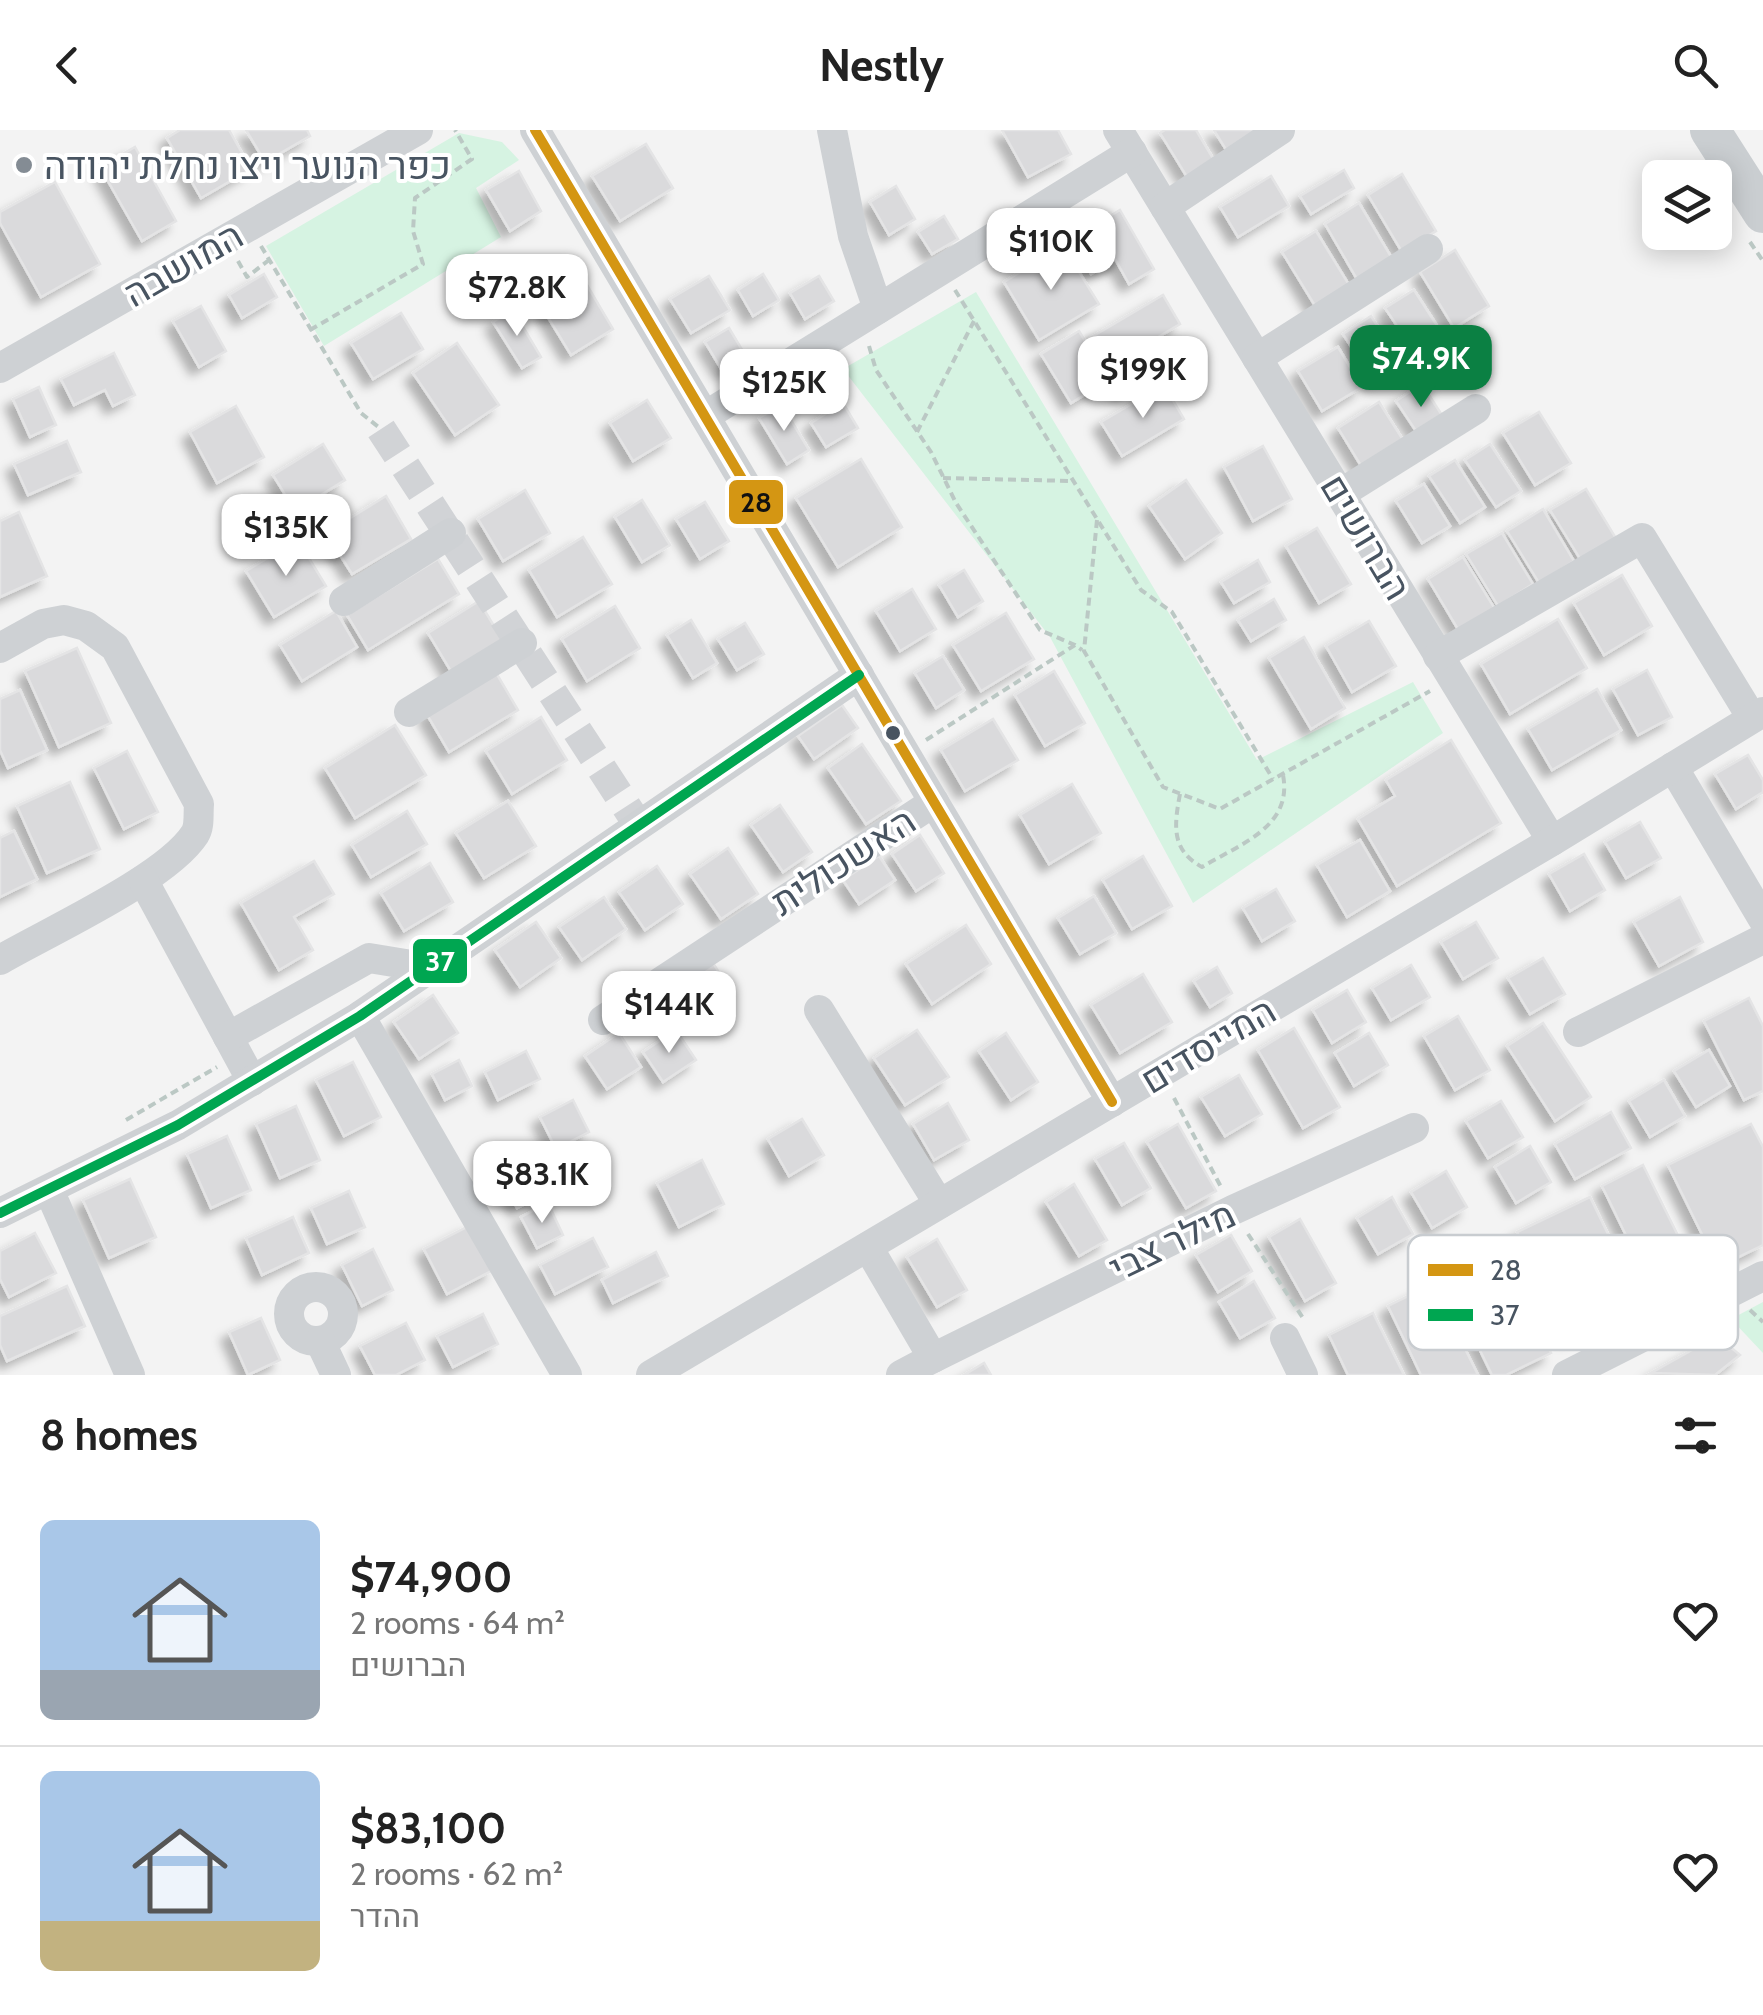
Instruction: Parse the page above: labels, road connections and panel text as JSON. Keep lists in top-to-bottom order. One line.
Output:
{"streets":{"street":["המושבה","הברושים","האשכולית","המייסדים","מילר צבי"]},"crossings":[["הברושים","המייסדים"]],"places":["כפר הנוער ויצו נחלת יהודה"],"lines":["transit line 28","transit line 37"],"legend":["28","37"],"page":{"header":"Nestly","price":["$110K","$72.8K","$74.9K","$199K","$125K","$135K","$144K","$83.1K"],"heading":"8 homes","list":[{"name":"$74,900","note":"2 rooms · 64 m² · הברושים"},{"name":"$83,100","note":"2 rooms · 62 m² · ההדר"}]}}
